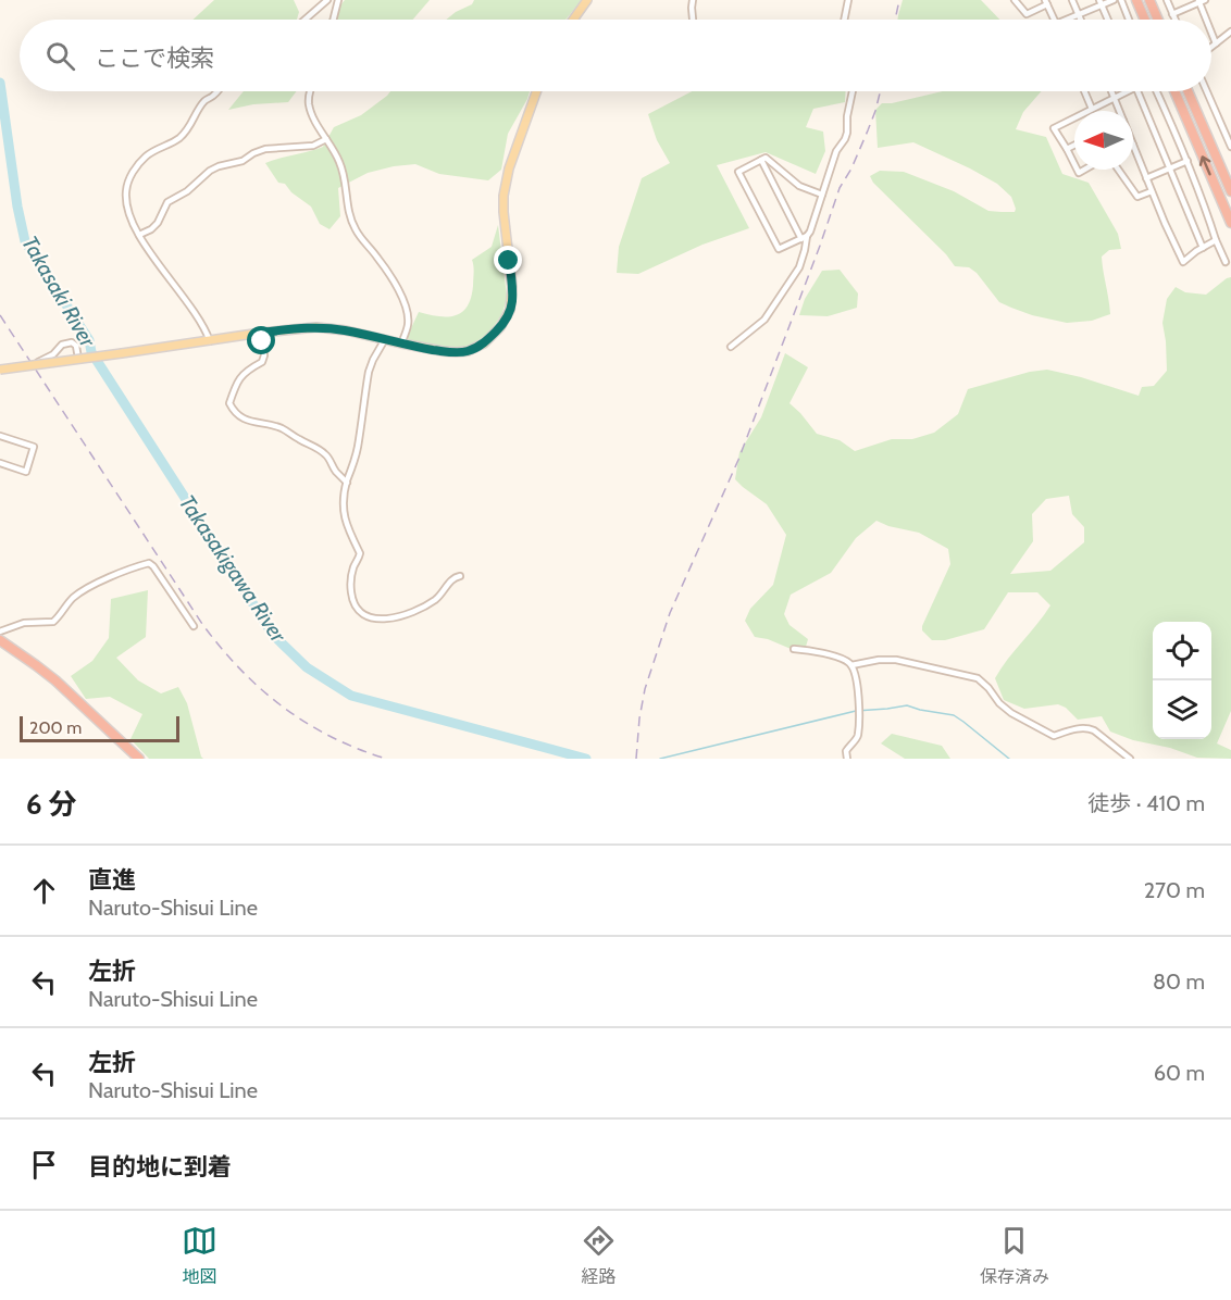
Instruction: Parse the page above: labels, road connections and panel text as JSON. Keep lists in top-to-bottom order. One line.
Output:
{"water":["Takasaki River","Takasakigawa River"],"scale_bar":"200 m","north":"left","page":{"search":"ここで検索","scale":"200 m","heading":["6 分","徒歩 · 410 m"],"list":[["直進","Naruto-Shisui Line","270 m"],["左折","Naruto-Shisui Line","80 m"],["左折","Naruto-Shisui Line","60 m"],"目的地に到着"],"nav":["地図","経路","保存済み"]}}
